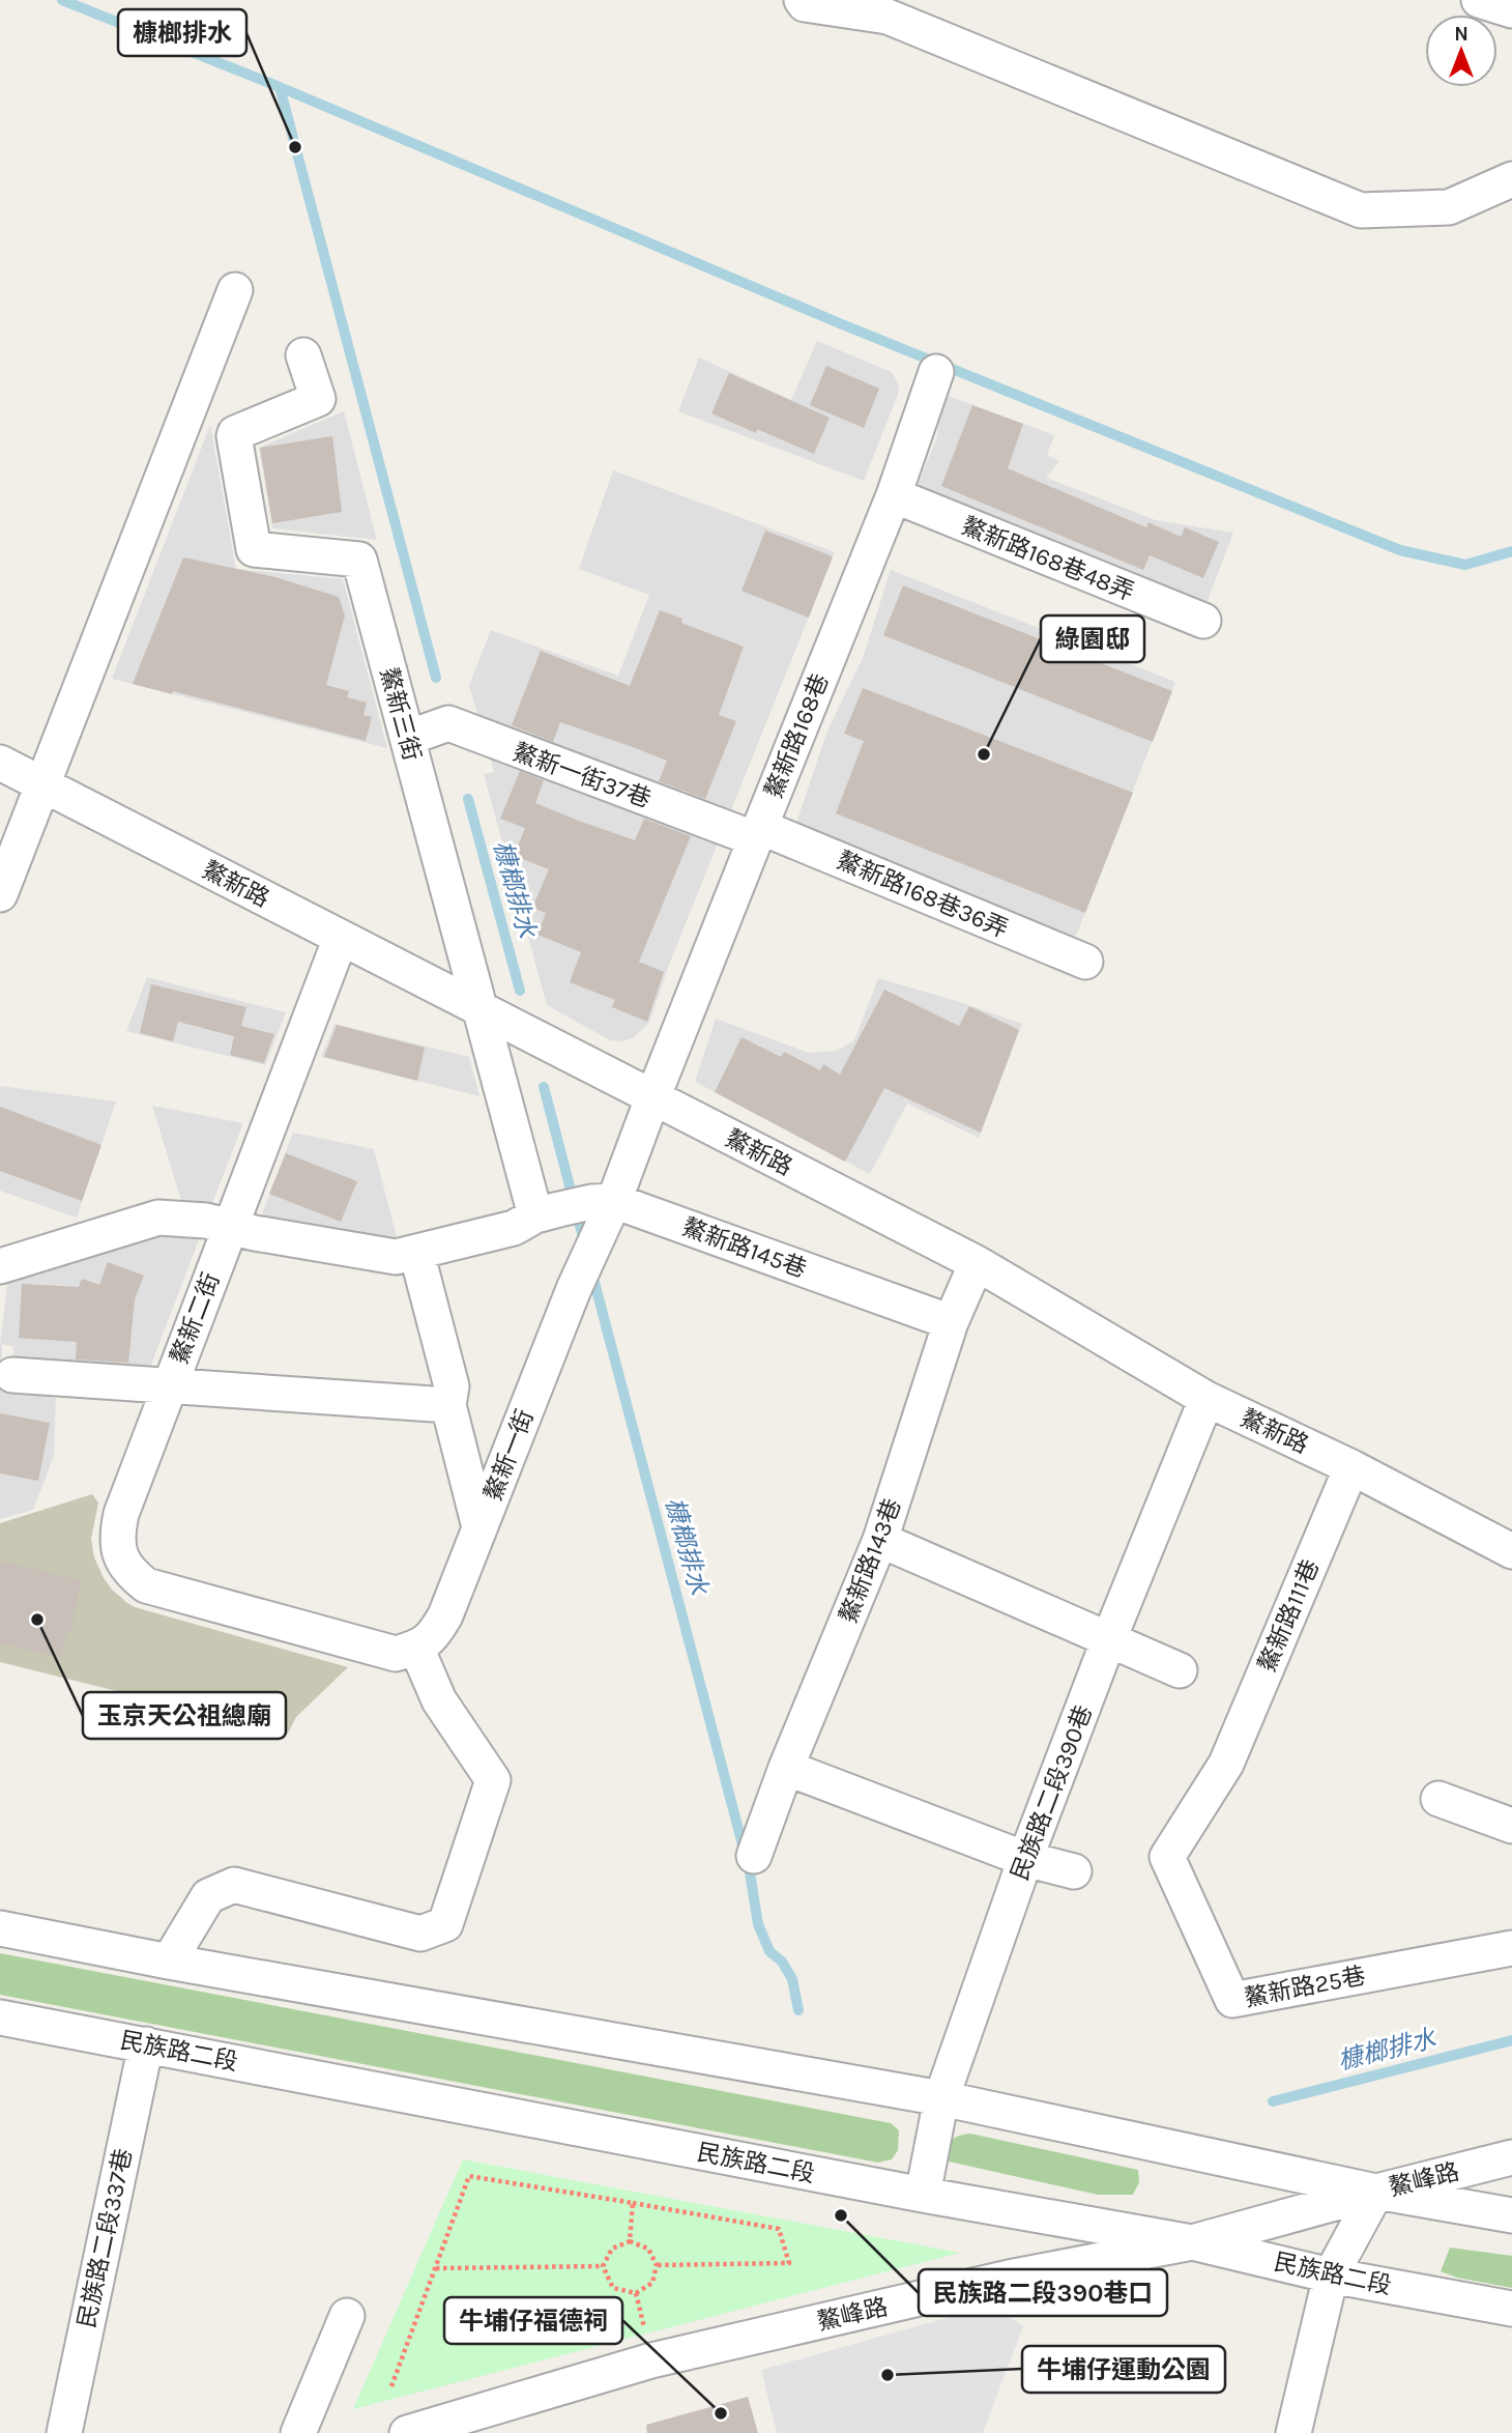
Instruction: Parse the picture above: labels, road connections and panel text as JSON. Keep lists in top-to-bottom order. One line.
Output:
{"streets":{"street":["鰲新路168巷48弄","鰲新三街","鰲新路168巷","鰲新一街37巷","鰲新路","鰲新路168巷36弄","鰲新路145巷","鰲新二街","鰲新一街","鰲新路143巷","鰲新路111巷","民族路二段390巷","鰲新路25巷","民族路二段","鰲峰路","民族路二段337巷"]},"crossings":[["鰲新路168巷48弄","鰲新路168巷"],["鰲新三街","鰲新一街37巷"],["鰲新三街","鰲新路"],["鰲新三街","鰲新路145巷"],["鰲新三街","鰲新一街"],["鰲新路168巷","鰲新一街37巷"],["鰲新路168巷","鰲新路"],["鰲新路168巷","鰲新路168巷36弄"],["鰲新路168巷","鰲新一街"],["鰲新一街37巷","鰲新路168巷36弄"],["鰲新路","鰲新二街"],["鰲新路","鰲新一街"],["鰲新路","鰲新路143巷"],["鰲新路","鰲新路111巷"],["鰲新路","民族路二段390巷"],["鰲新路145巷","鰲新一街"],["鰲新路145巷","鰲新路143巷"],["鰲新二街","鰲新一街"],["鰲新路111巷","鰲新路25巷"],["民族路二段390巷","民族路二段"],["民族路二段","鰲峰路"],["民族路二段","民族路二段337巷"]],"water":["槺榔排水"],"places":["槺榔排水","綠園邸","玉京天公祖總廟","民族路二段390巷口","牛埔仔運動公園","牛埔仔福德祠"],"north":"top"}
